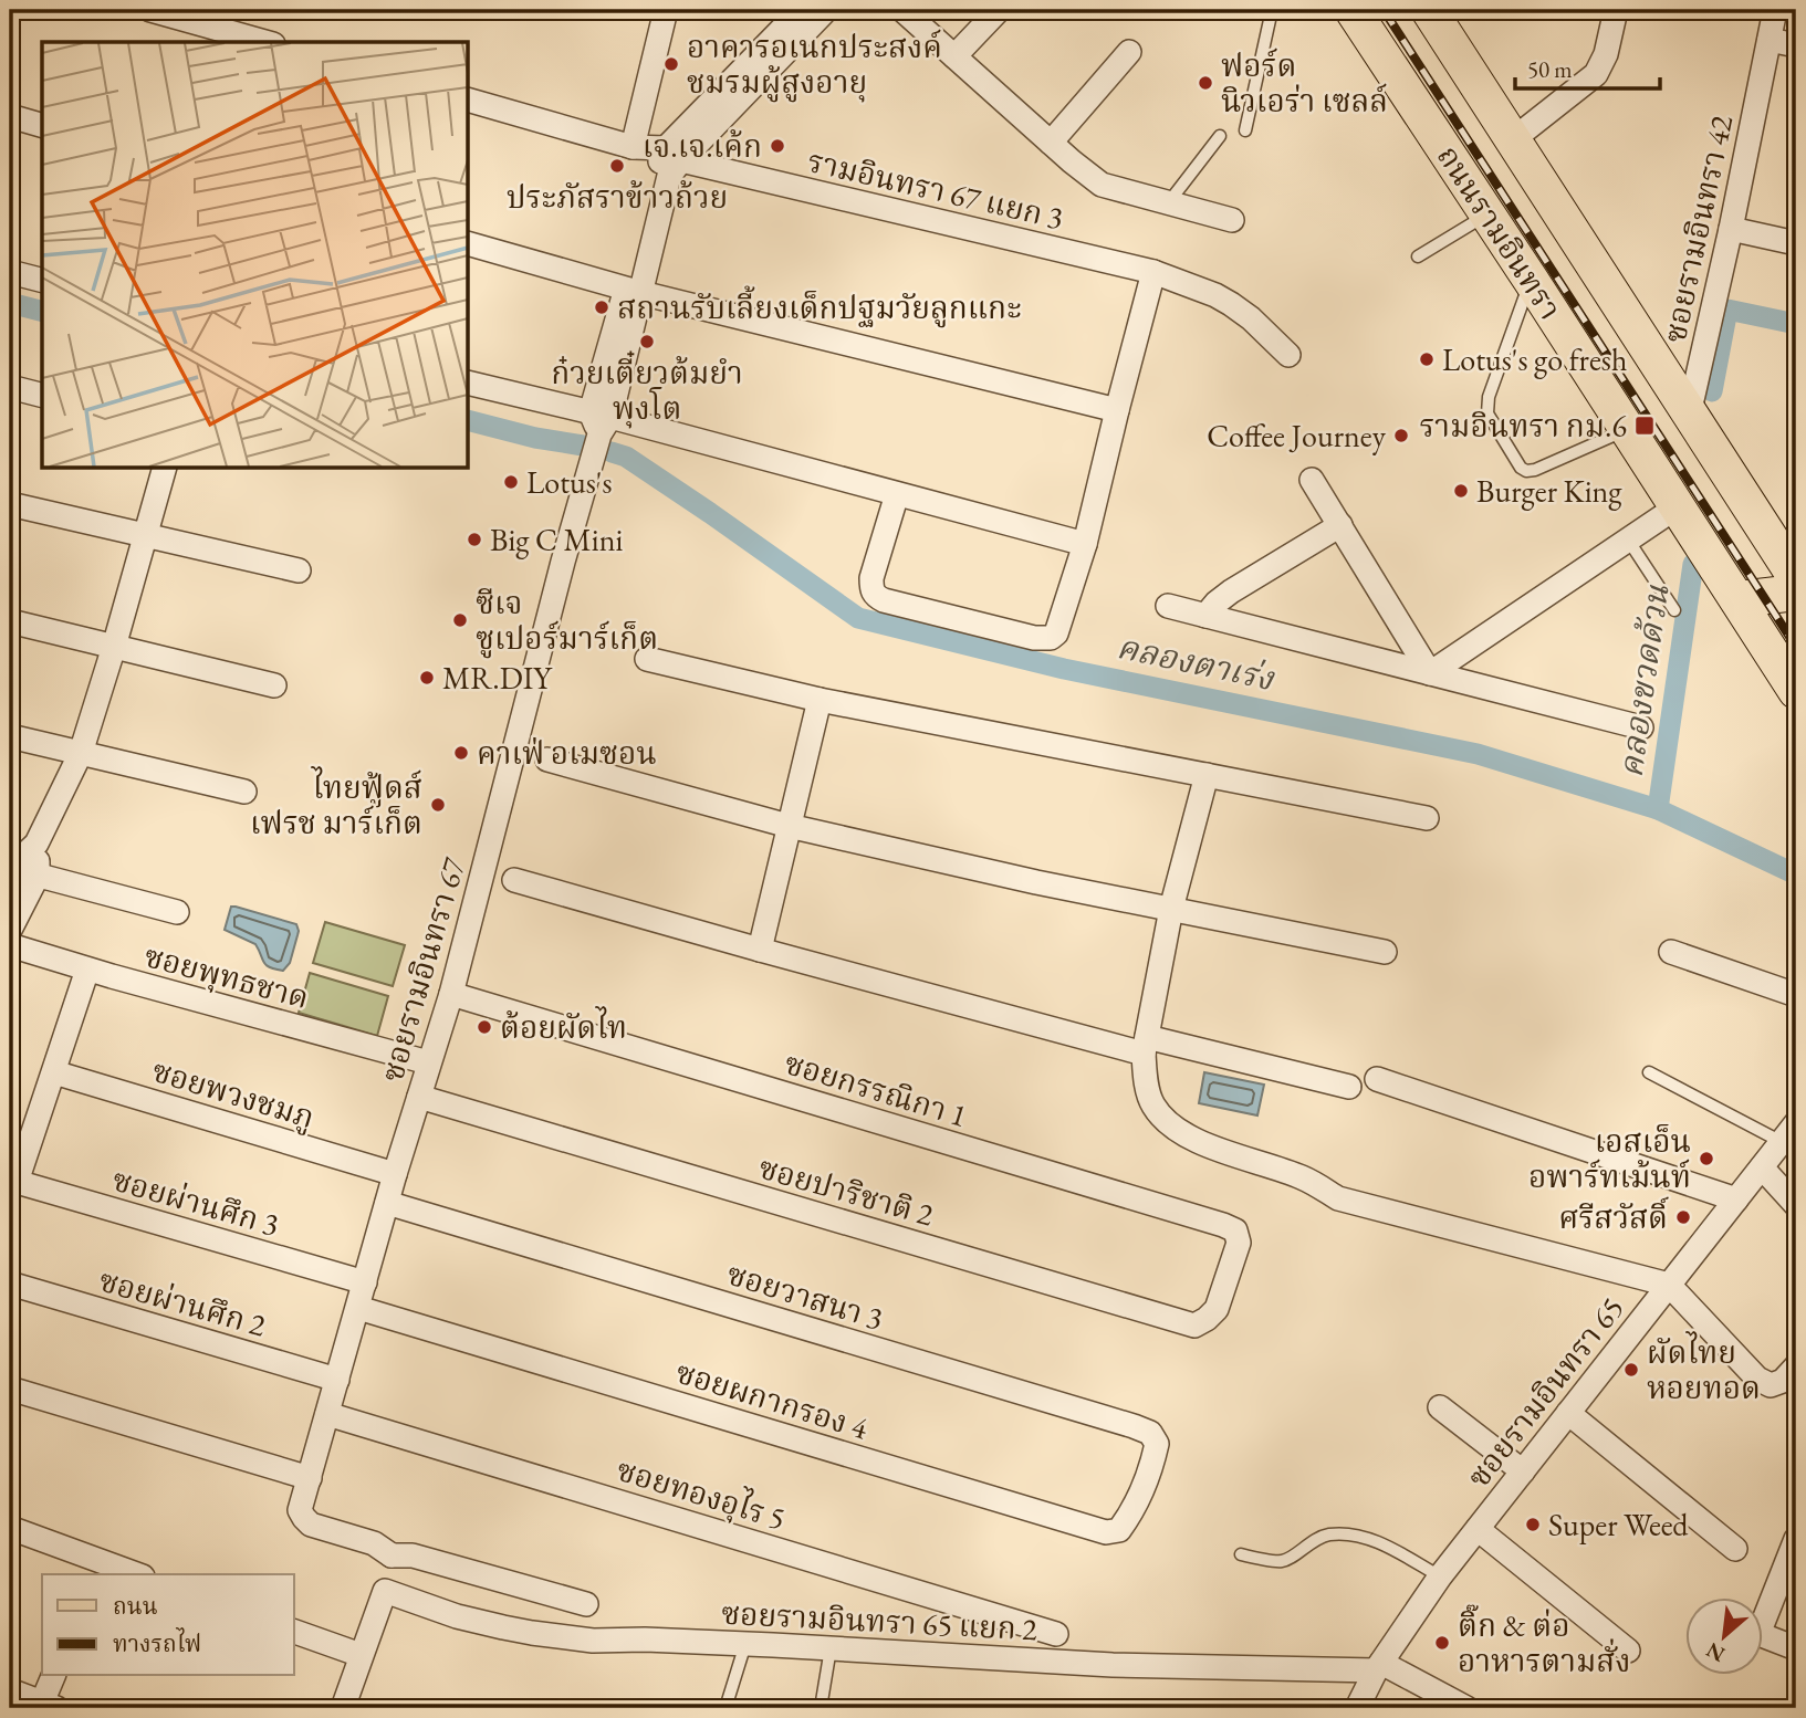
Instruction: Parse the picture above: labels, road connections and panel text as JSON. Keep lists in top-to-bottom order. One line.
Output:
{"streets":{"main road":["ถนนรามอินทรา"],"street":["รามอินทรา 67 แยก 3","ซอยรามอินทรา 42","ซอยรามอินทรา 67","ซอยพุทธชาด","ซอยกรรณิกา 1","ซอยพวงชมภู","ซอยปาริชาติ 2","ซอยผ่านศึก 3","ซอยวาสนา 3","ซอยผ่านศึก 2","ซอยรามอินทรา 65","ซอยผกากรอง 4","ซอยทองอุไร 5","ซอยรามอินทรา 65 แยก 2"]},"crossings":[["รามอินทรา 67 แยก 3","ซอยรามอินทรา 67"],["ซอยรามอินทรา 42","ถนนรามอินทรา"],["ซอยรามอินทรา 67","ซอยพุทธชาด"],["ซอยรามอินทรา 67","ซอยกรรณิกา 1"],["ซอยรามอินทรา 67","ซอยพวงชมภู"],["ซอยรามอินทรา 67","ซอยปาริชาติ 2"],["ซอยรามอินทรา 67","ซอยผ่านศึก 3"],["ซอยรามอินทรา 67","ซอยวาสนา 3"],["ซอยรามอินทรา 67","ซอยผ่านศึก 2"],["ซอยรามอินทรา 67","ซอยผกากรอง 4"],["ซอยรามอินทรา 67","ซอยทองอุไร 5"],["ซอยกรรณิกา 1","ซอยปาริชาติ 2"],["ซอยวาสนา 3","ซอยผกากรอง 4"],["ซอยรามอินทรา 65","ซอยรามอินทรา 65 แยก 2"]],"water":["คลองตาเร่ง","คลองขวดด้วน"],"places":{"other":["อาคารอเนกประสงค์ ชมรมผู้สูงอายุ","ฟอร์ด นิวเอร่า เซลล์","เจ.เจ.เค้ก","ประภัสราข้าวถ้วย","สถานรับเลี้ยงเด็กปฐมวัยลูกแกะ","ก๋วยเตี๋ยวต้มยำ พุงโต","Lotus's go fresh","Coffee Journey","Lotus's","Burger King","Big C Mini","ซีเจ ซูเปอร์มาร์เก็ต","MR.DIY","คาเฟ่ อเมซอน","ไทยฟู้ดส์ เฟรช มาร์เก็ต","ต้อยผัดไท","เอสเอ็น อพาร์ทเม้นท์","ศรีสวัสดิ์","ผัดไทย หอยทอด","Super Weed","ติ๊ก & ต่อ อาหารตามสั่ง"],"transit":["รามอินทรา กม.6"]},"legend":["ถนน","ทางรถไฟ"],"scale_bar":"50 m","north":"bottom left"}
